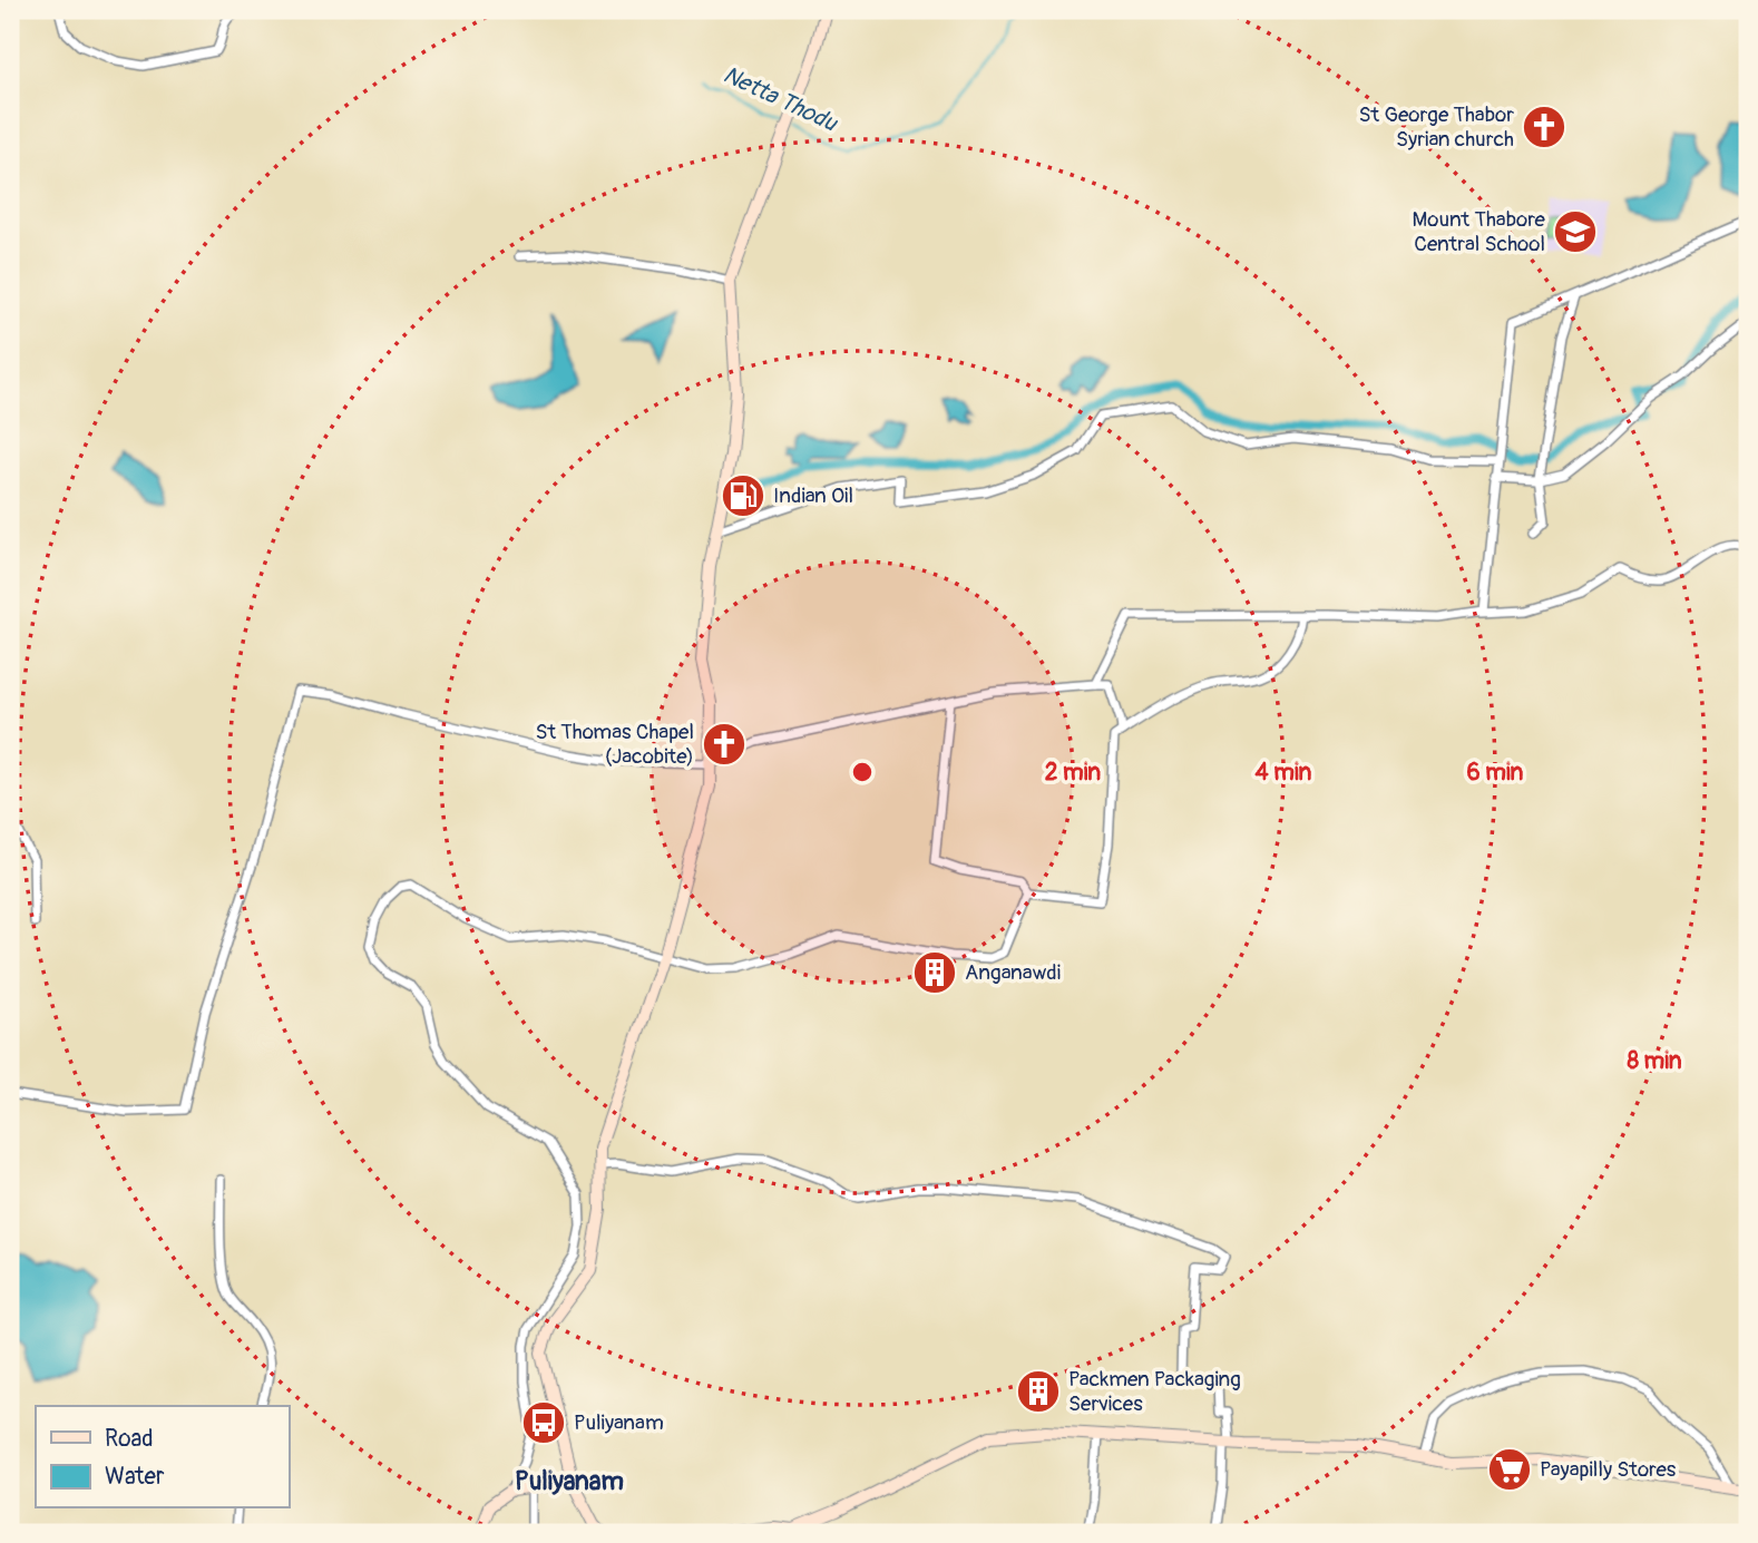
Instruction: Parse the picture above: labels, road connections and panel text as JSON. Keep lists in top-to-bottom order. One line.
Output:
{"districts":["Puliyanam"],"water":["Netta Thodu"],"places":{"church":["St George Thabor Syrian church","St Thomas Chapel (Jacobite)"],"school or university":["Mount Thabore Central School"],"fuel station":["Indian Oil"],"building":["Anganawdi","Packmen Packaging Services"],"bus stop":["Puliyanam"],"supermarket":["Payapilly Stores"]},"legend":["Road","Water"],"rings":["2 min","4 min","6 min","8 min"]}
